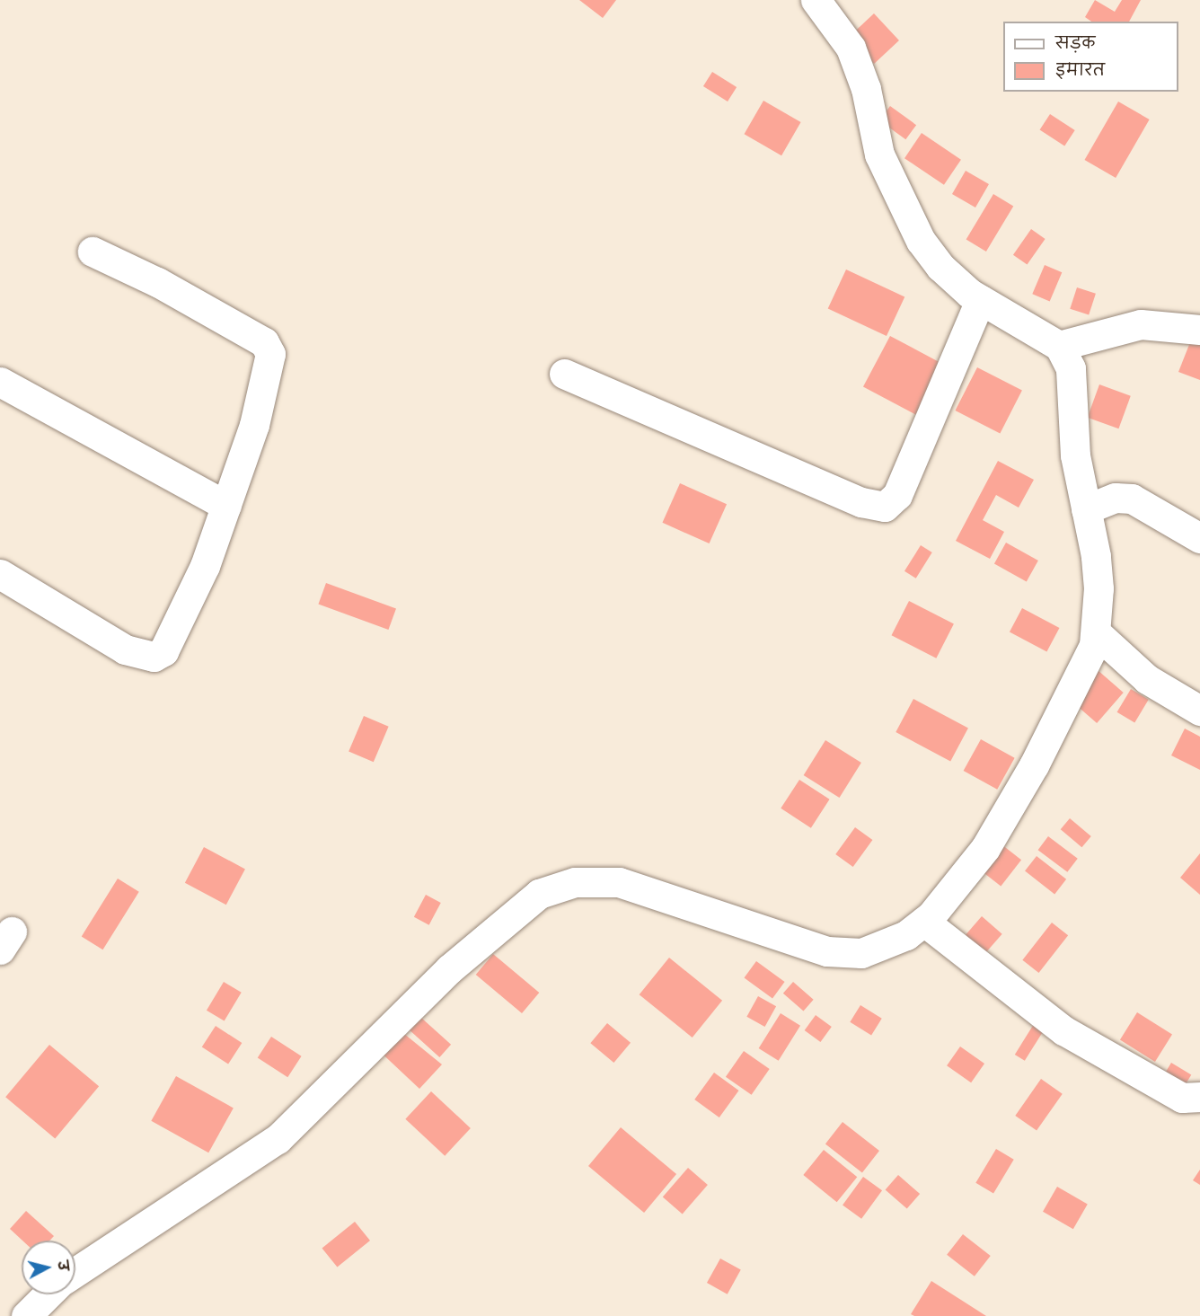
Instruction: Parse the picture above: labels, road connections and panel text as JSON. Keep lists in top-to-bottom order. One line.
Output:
{"legend":["सड़क","इमारत"],"north":"right"}
